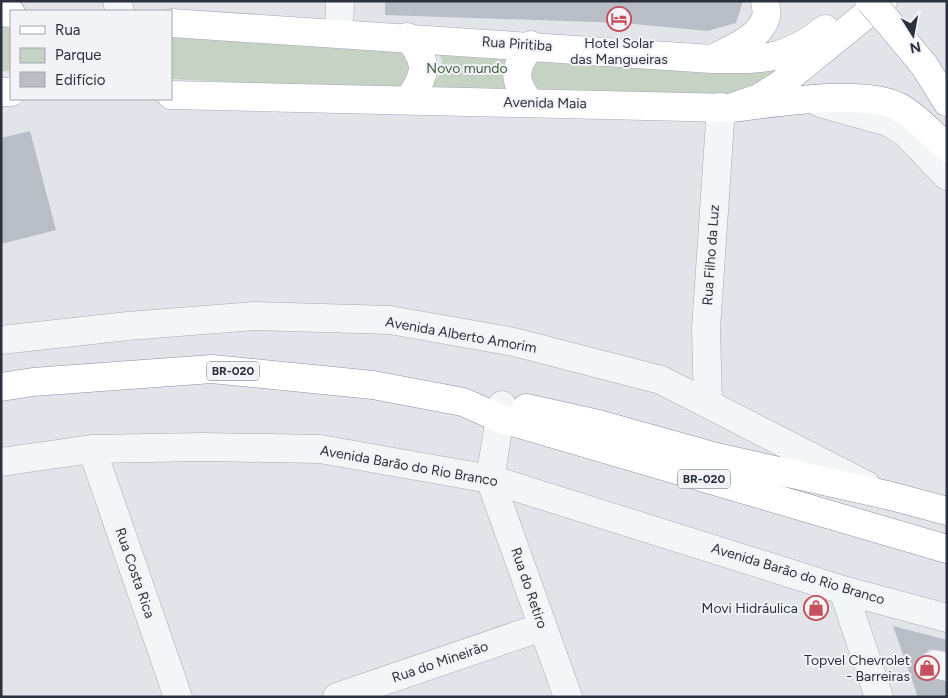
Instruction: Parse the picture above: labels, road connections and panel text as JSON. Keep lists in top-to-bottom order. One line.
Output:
{"streets":{"main road":["Rua Piritiba","Avenida Maia","BR-020"],"street":["Rua Filho da Luz","Avenida Alberto Amorim","Avenida Barão do Rio Branco","Rua Costa Rica","Rua do Retiro","Rua do Mineirão"]},"crossings":[["Rua Piritiba","Avenida Maia"],["Avenida Maia","Rua Filho da Luz"],["Rua Filho da Luz","Avenida Alberto Amorim"],["Avenida Barão do Rio Branco","Rua Costa Rica"],["Avenida Barão do Rio Branco","Rua do Retiro"],["Rua do Retiro","Rua do Mineirão"]],"parks":["Novo mundo"],"places":{"hotel":["Hotel Solar das Mangueiras"],"shop":["Movi Hidráulica","Topvel Chevrolet - Barreiras"]},"legend":["Rua","Parque","Edifício"],"north":"bottom"}
